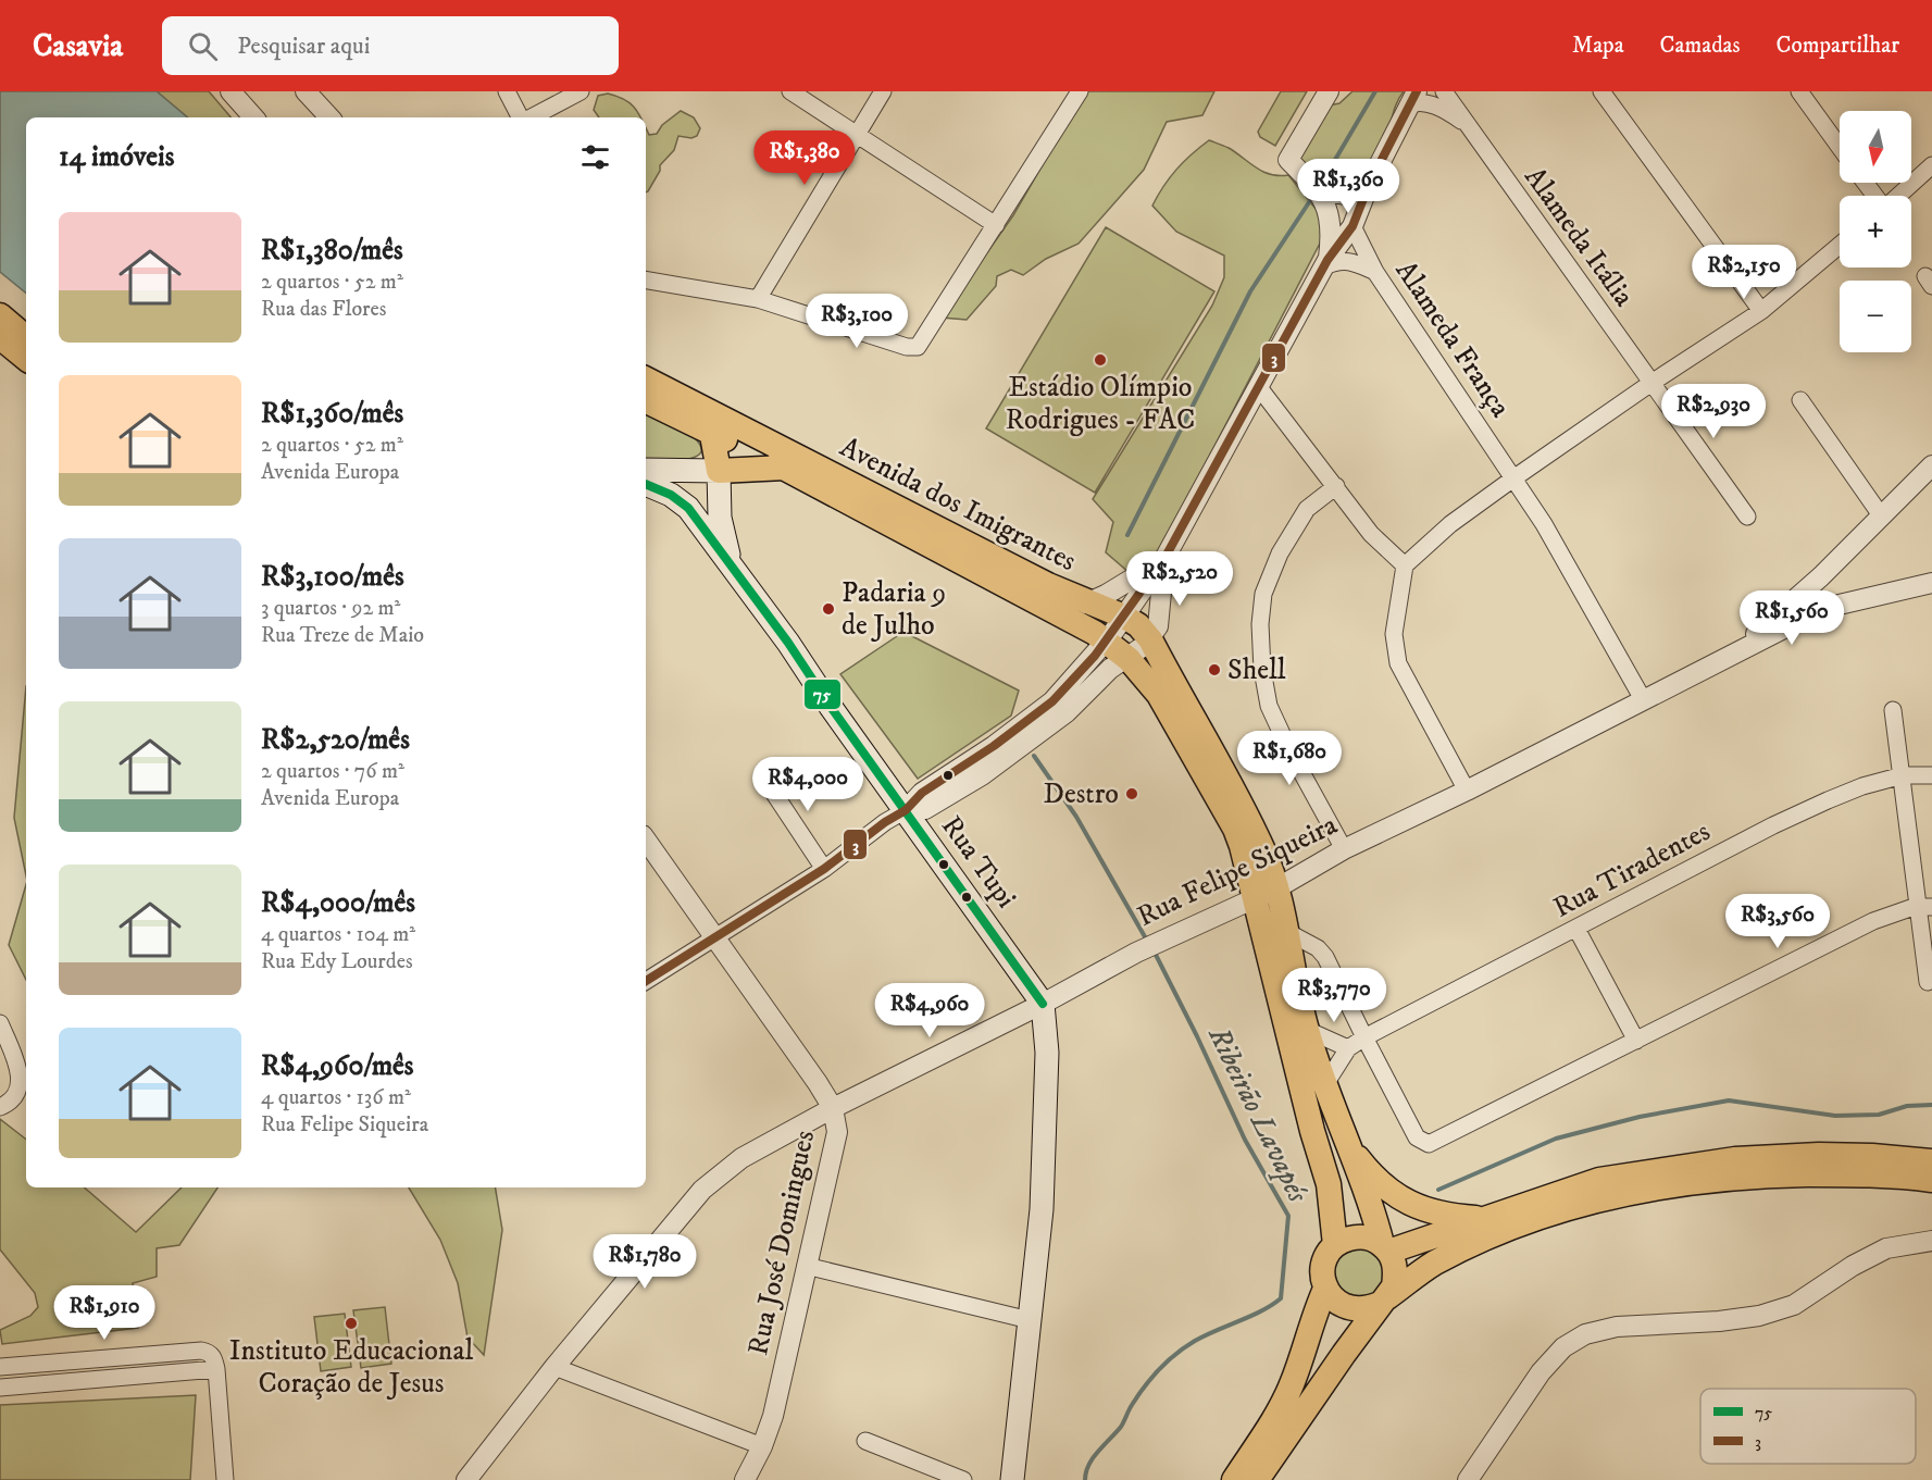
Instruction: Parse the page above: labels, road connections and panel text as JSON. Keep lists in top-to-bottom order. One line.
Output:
{"streets":{"main road":["Avenida dos Imigrantes","Rua Tupi"],"street":["Alameda Itália","Alameda França","Rua Tiradentes","Rua Felipe Siqueira","Rua José Domingues"]},"crossings":[["Alameda França","Rua Felipe Siqueira"],["Avenida dos Imigrantes","Rua Felipe Siqueira"],["Rua Tupi","Rua Felipe Siqueira"],["Rua Felipe Siqueira","Rua José Domingues"]],"water":["Ribeirão Lavapés"],"places":["Estádio Olímpio Rodrigues - FAC","Padaria 9 de Julho","Shell","Destro","Instituto Educacional Coração de Jesus"],"lines":["transit line 3","transit line 75"],"legend":["75","3"],"north":"bottom","page":{"header":"Casavia","search":"Pesquisar aqui","nav":["Mapa","Camadas","Compartilhar"],"map_buttons":["+","−"],"heading":"14 imóveis","price":["R$1,380","R$1,360","R$2,150","R$3,100","R$2,930","R$2,520","R$1,560","R$1,680","R$4,000","R$3,560","R$3,770","R$4,960","R$1,780","R$1,910"],"list":[{"name":"R$1,380/mês","note":"2 quartos · 52 m² · Rua das Flores"},{"name":"R$1,360/mês","note":"2 quartos · 52 m² · Avenida Europa"},{"name":"R$3,100/mês","note":"3 quartos · 92 m² · Rua Treze de Maio"},{"name":"R$2,520/mês","note":"2 quartos · 76 m² · Avenida Europa"},{"name":"R$4,000/mês","note":"4 quartos · 104 m² · Rua Edy Lourdes"},{"name":"R$4,960/mês","note":"4 quartos · 136 m² · Rua Felipe Siqueira"}]}}
